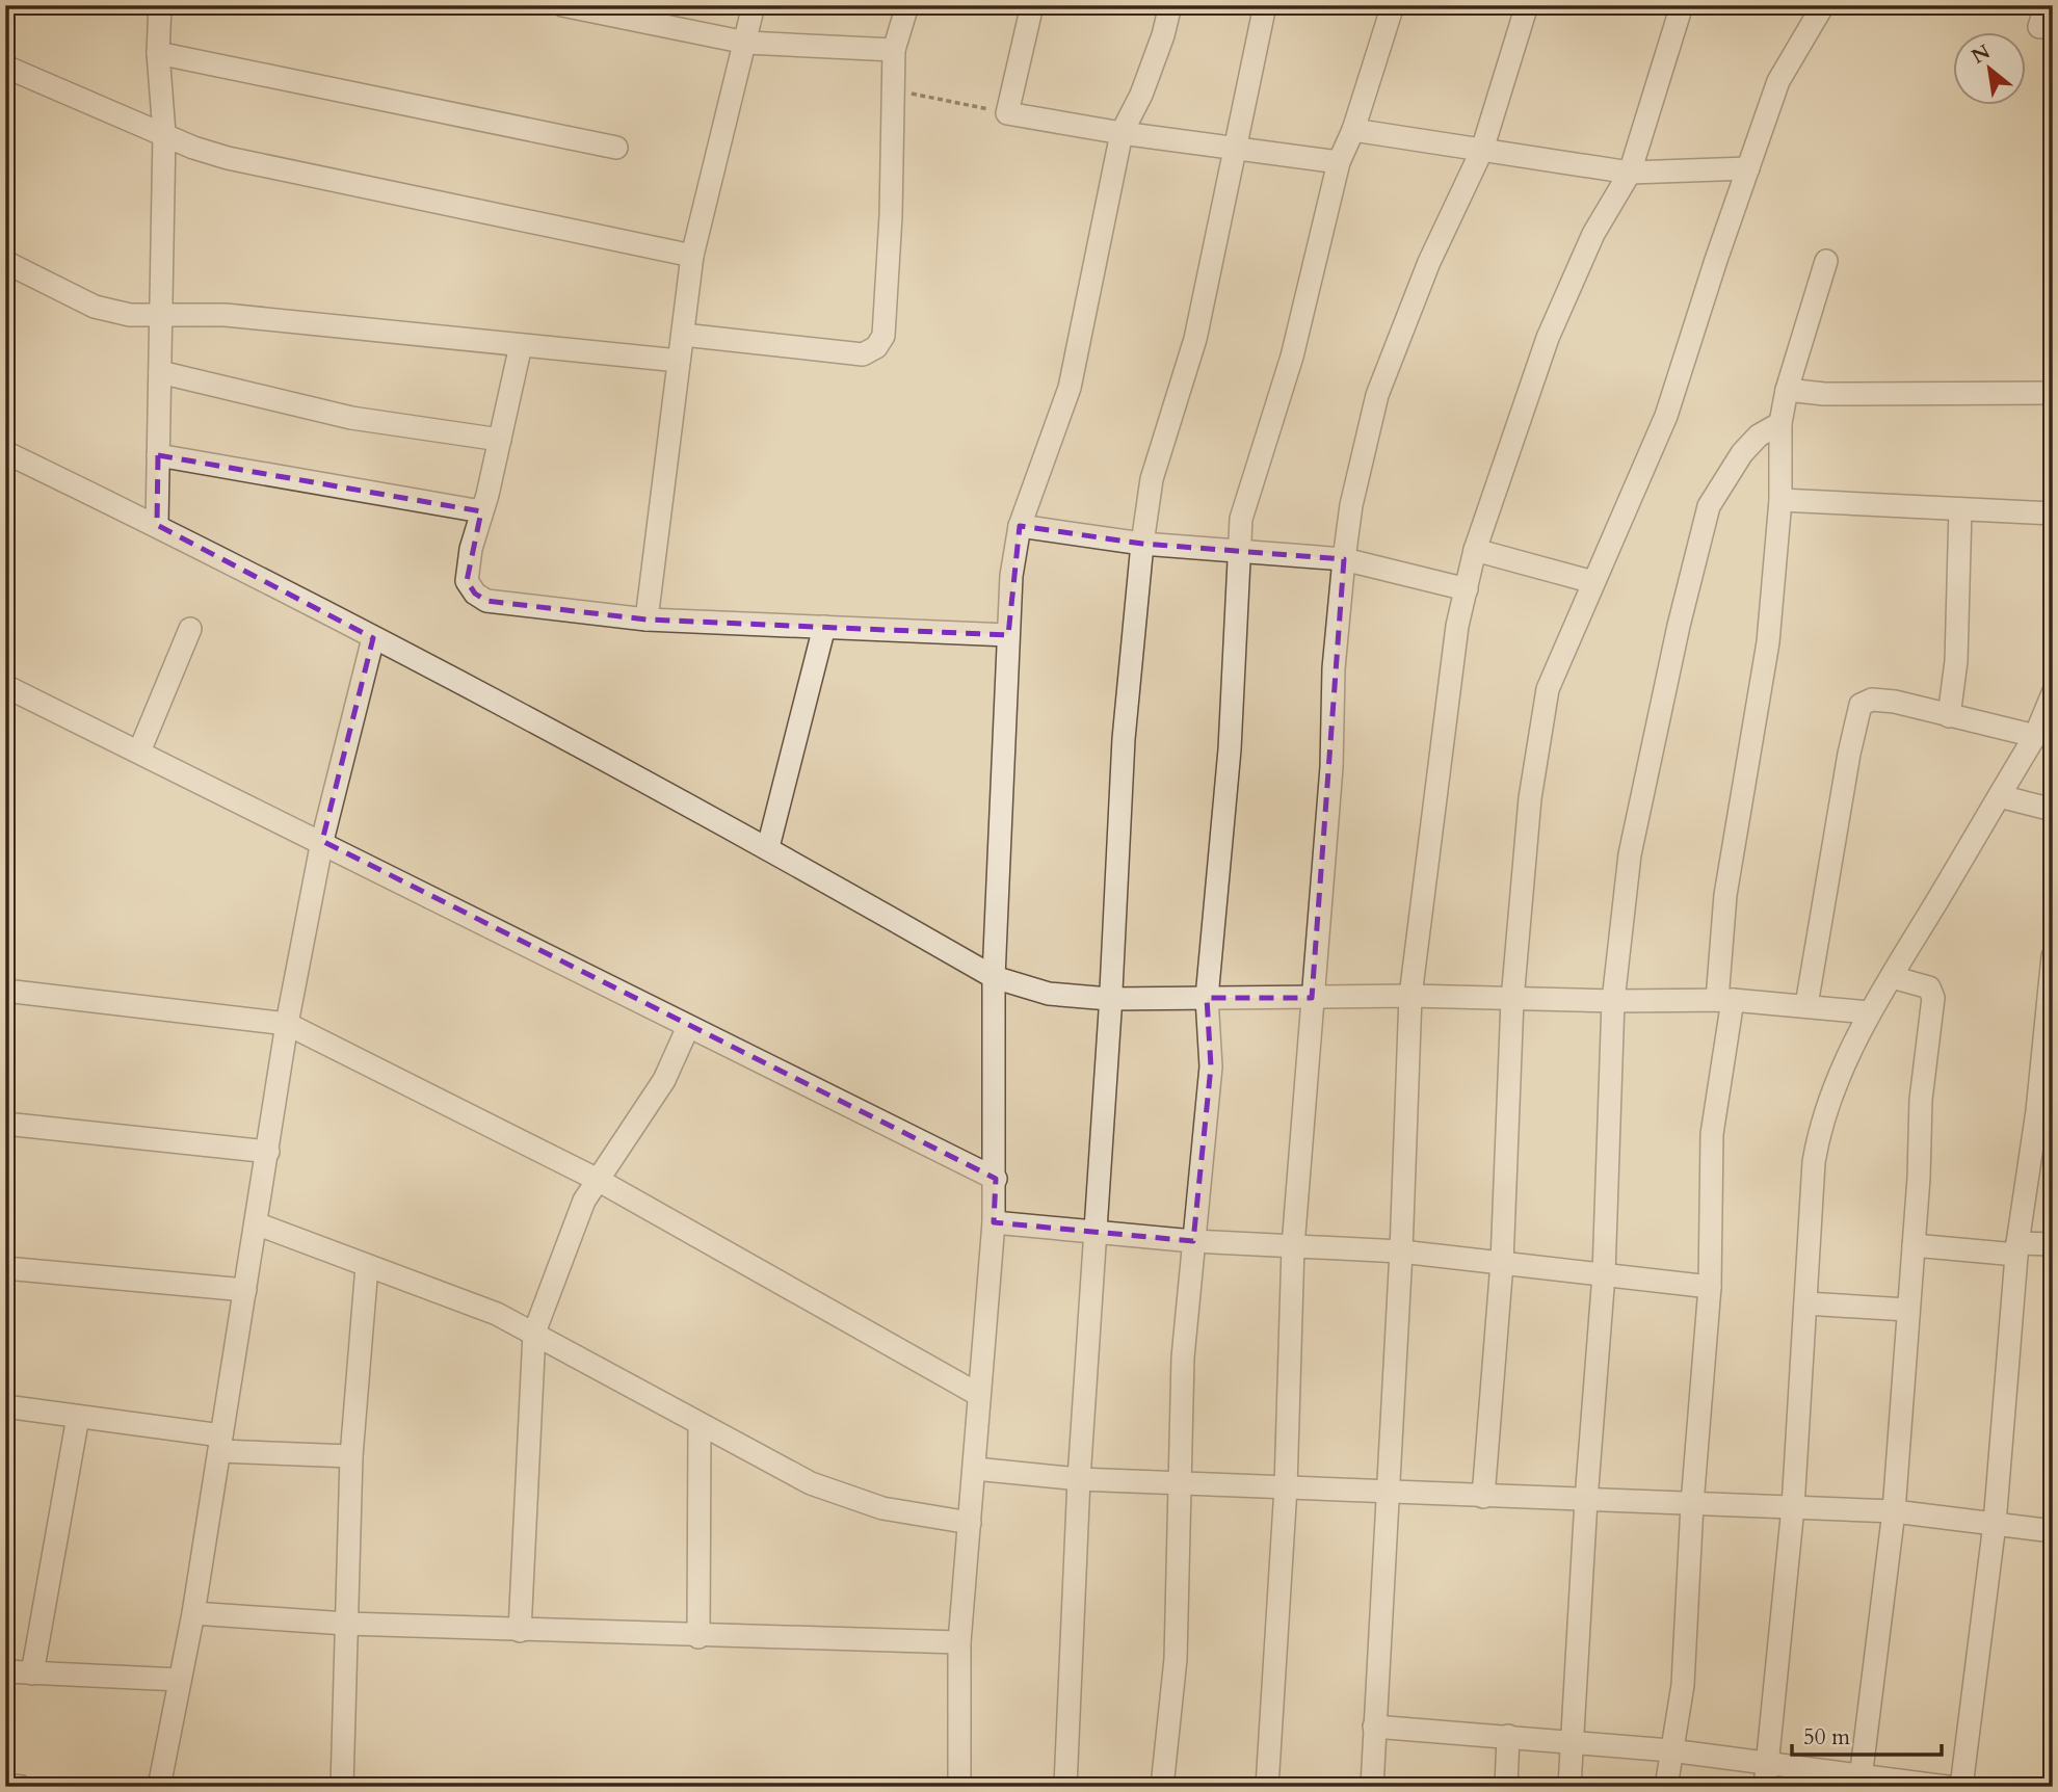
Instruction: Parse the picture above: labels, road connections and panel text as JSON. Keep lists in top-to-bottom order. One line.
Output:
{"scale_bar":"50 m","north":"top left"}
